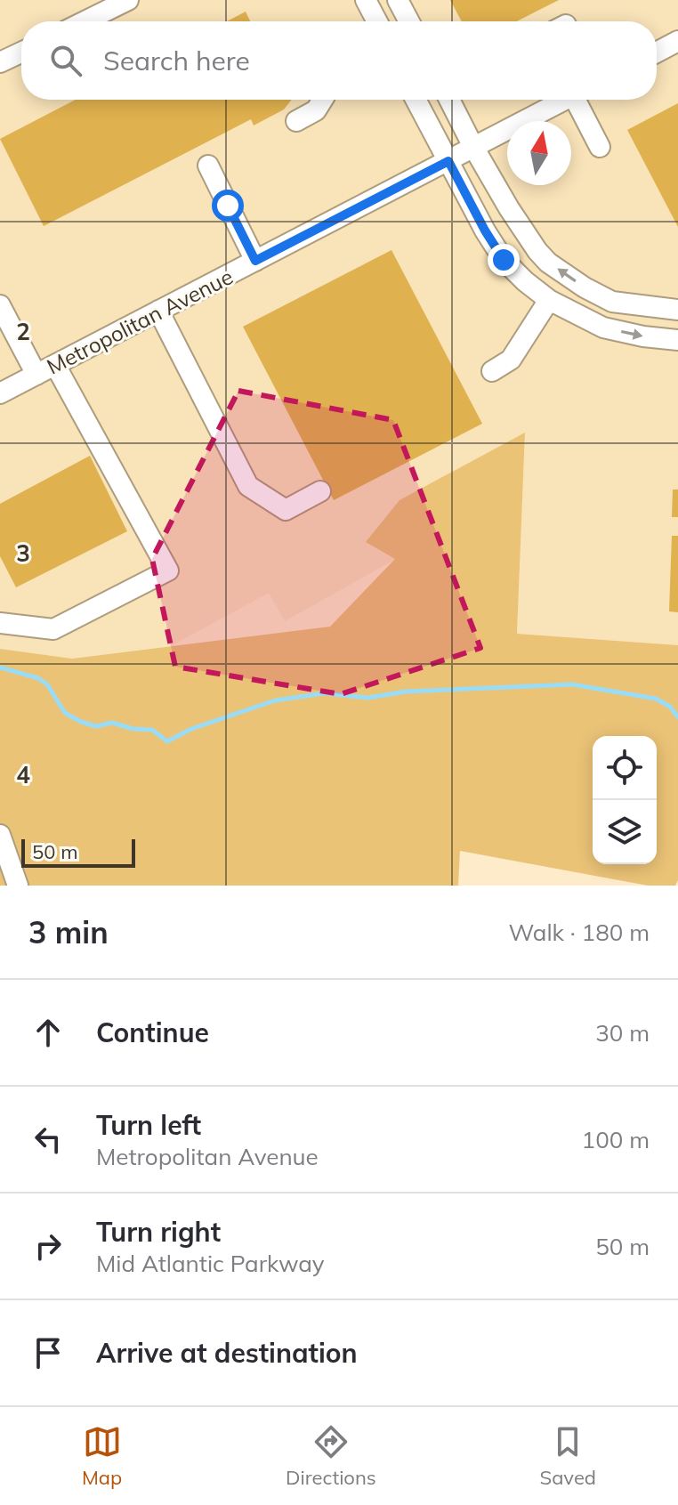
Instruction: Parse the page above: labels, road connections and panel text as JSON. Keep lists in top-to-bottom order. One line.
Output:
{"streets":{"street":["Metropolitan Avenue"]},"scale_bar":"50 m","north":"top","page":{"search":"Search here","scale":"50 m","heading":["3 min","Walk · 180 m"],"list":[["Continue","30 m"],["Turn left","Metropolitan Avenue","100 m"],["Turn right","Mid Atlantic Parkway","50 m"],"Arrive at destination"],"nav":["Map","Directions","Saved"]},"grid":{"rows":["2","3","4"]}}
